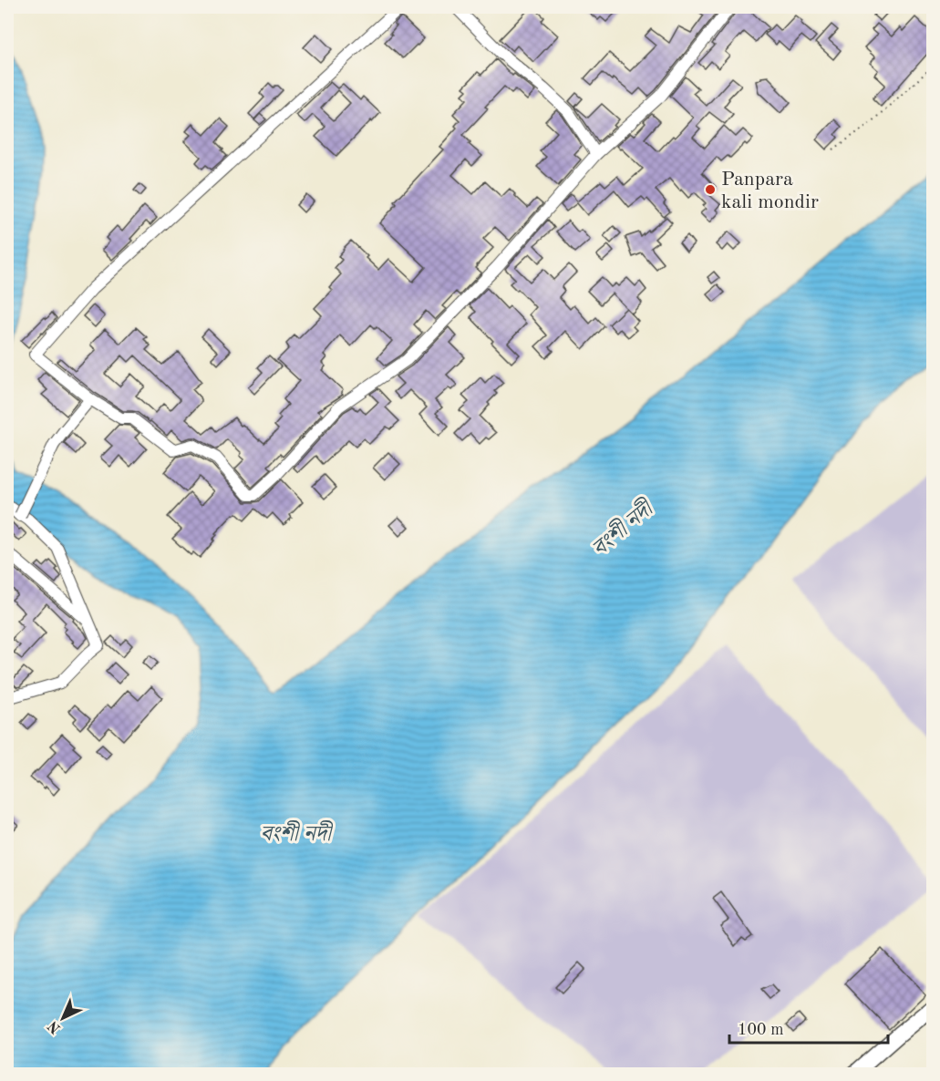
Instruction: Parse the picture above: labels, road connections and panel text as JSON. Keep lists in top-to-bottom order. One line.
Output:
{"water":["বংশী নদী"],"places":["Panpara kali mondir"],"scale_bar":"100 m","north":"bottom left"}
